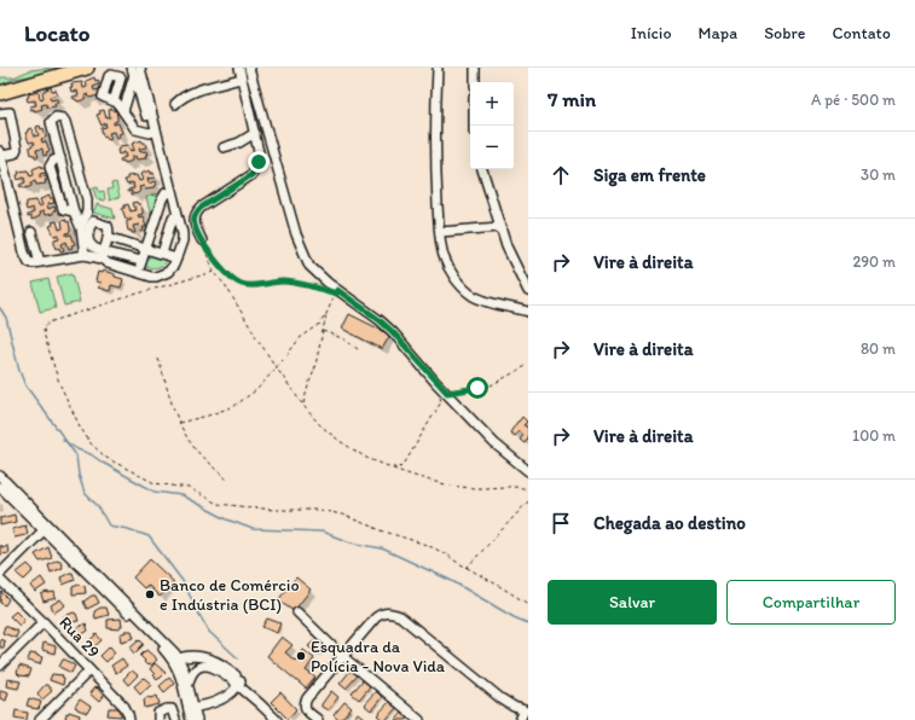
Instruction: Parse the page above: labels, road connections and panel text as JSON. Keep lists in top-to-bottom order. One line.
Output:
{"streets":{"street":["Rua 29"]},"places":["Banco de Comércio e Indústria (BCI)","Esquadra da Polícia - Nova Vida"],"page":{"header":"Locato","nav":["Início","Mapa","Sobre","Contato"],"heading":["7 min","A pé · 500 m"],"map_buttons":["+","−"],"list":[["Siga em frente","30 m"],["Vire à direita","290 m"],["Vire à direita","80 m"],["Vire à direita","100 m"],"Chegada ao destino"],"buttons":["Salvar","Compartilhar"]}}
